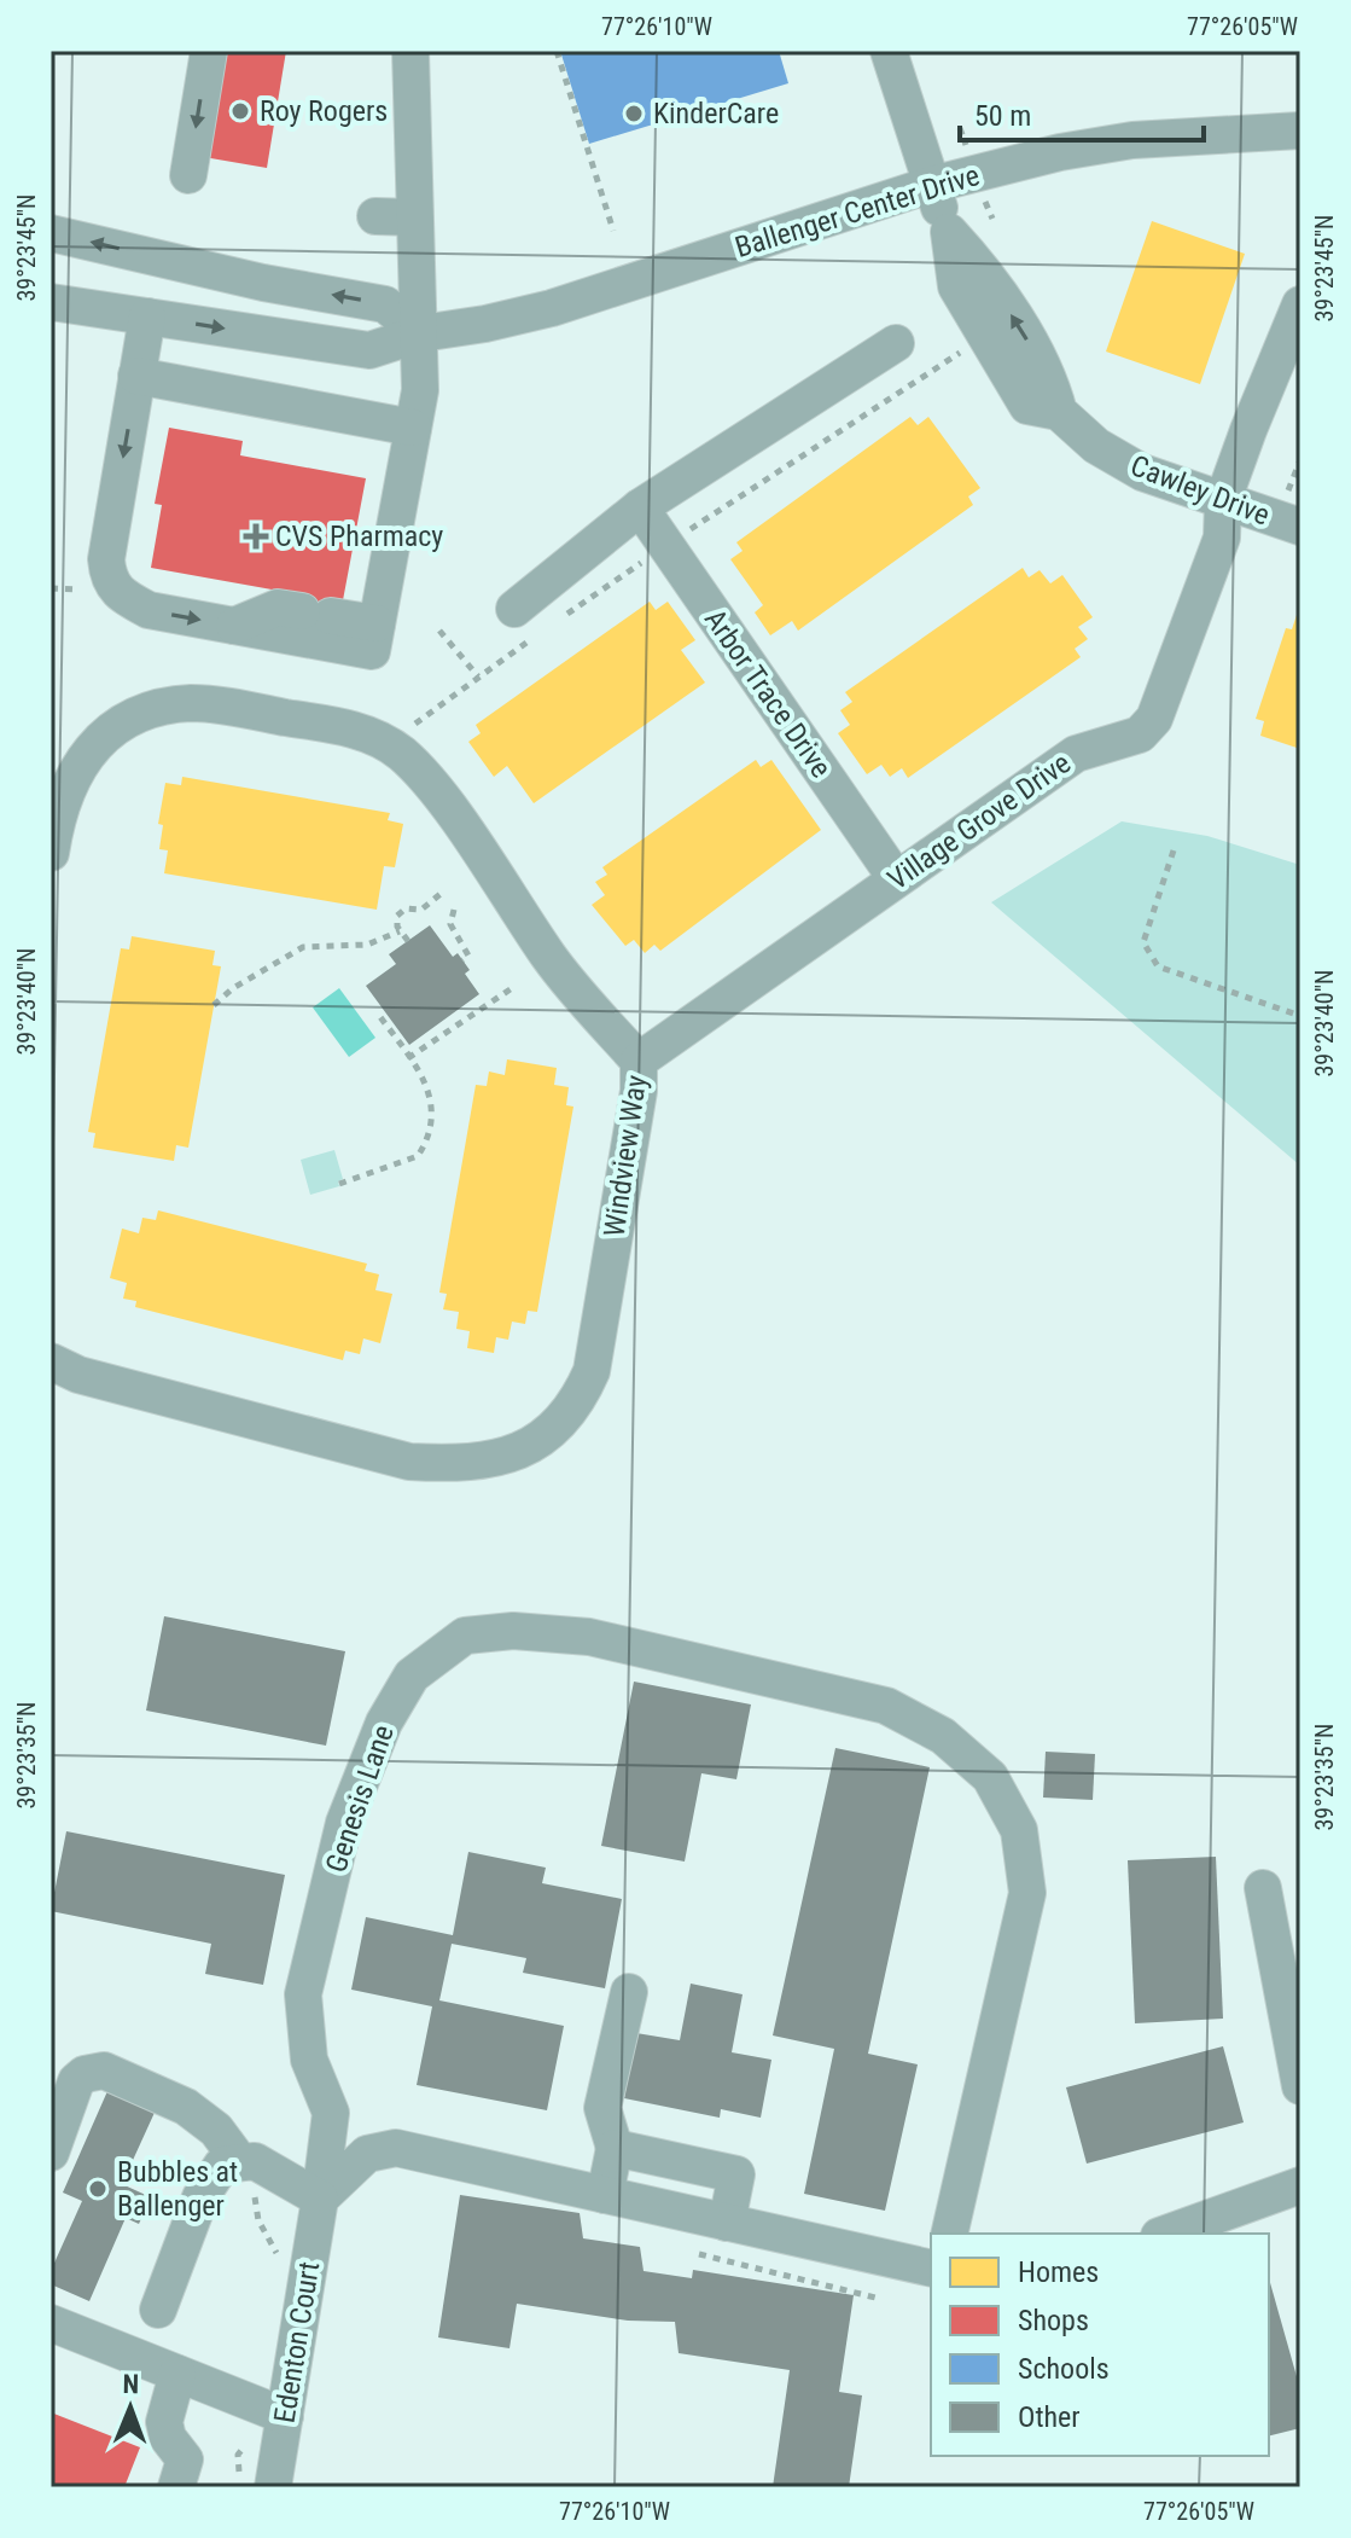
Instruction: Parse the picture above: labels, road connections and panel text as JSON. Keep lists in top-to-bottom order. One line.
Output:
{"streets":{"street":["Ballenger Center Drive","Cawley Drive","Arbor Trace Drive","Village Grove Drive","Windview Way","Genesis Lane","Edenton Court"]},"crossings":[["Ballenger Center Drive","Cawley Drive"],["Cawley Drive","Village Grove Drive"],["Arbor Trace Drive","Village Grove Drive"],["Village Grove Drive","Windview Way"],["Genesis Lane","Edenton Court"]],"places":{"other":["Roy Rogers","KinderCare","Bubbles at Ballenger"],"health":["CVS Pharmacy"]},"legend":["Homes","Shops","Schools","Other"],"scale_bar":"50 m","north":"top","coordinates":["77°26'10\"W","77°26'05\"W","39°23'45\"N","39°23'40\"N","39°23'35\"N"]}
